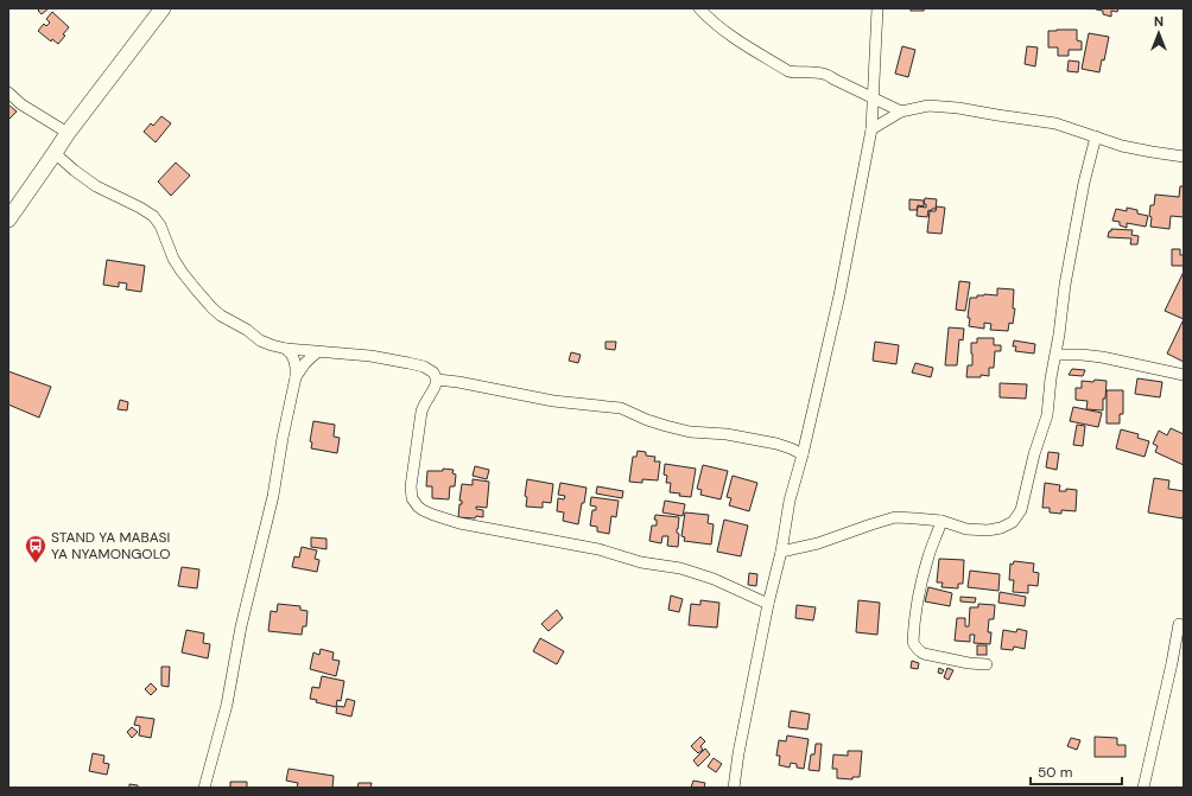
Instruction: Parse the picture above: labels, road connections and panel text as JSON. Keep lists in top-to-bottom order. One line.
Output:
{"places":{"bus stop":["STAND YA MABASI YA NYAMONGOLO"]},"scale_bar":"50 m","north":"top"}
